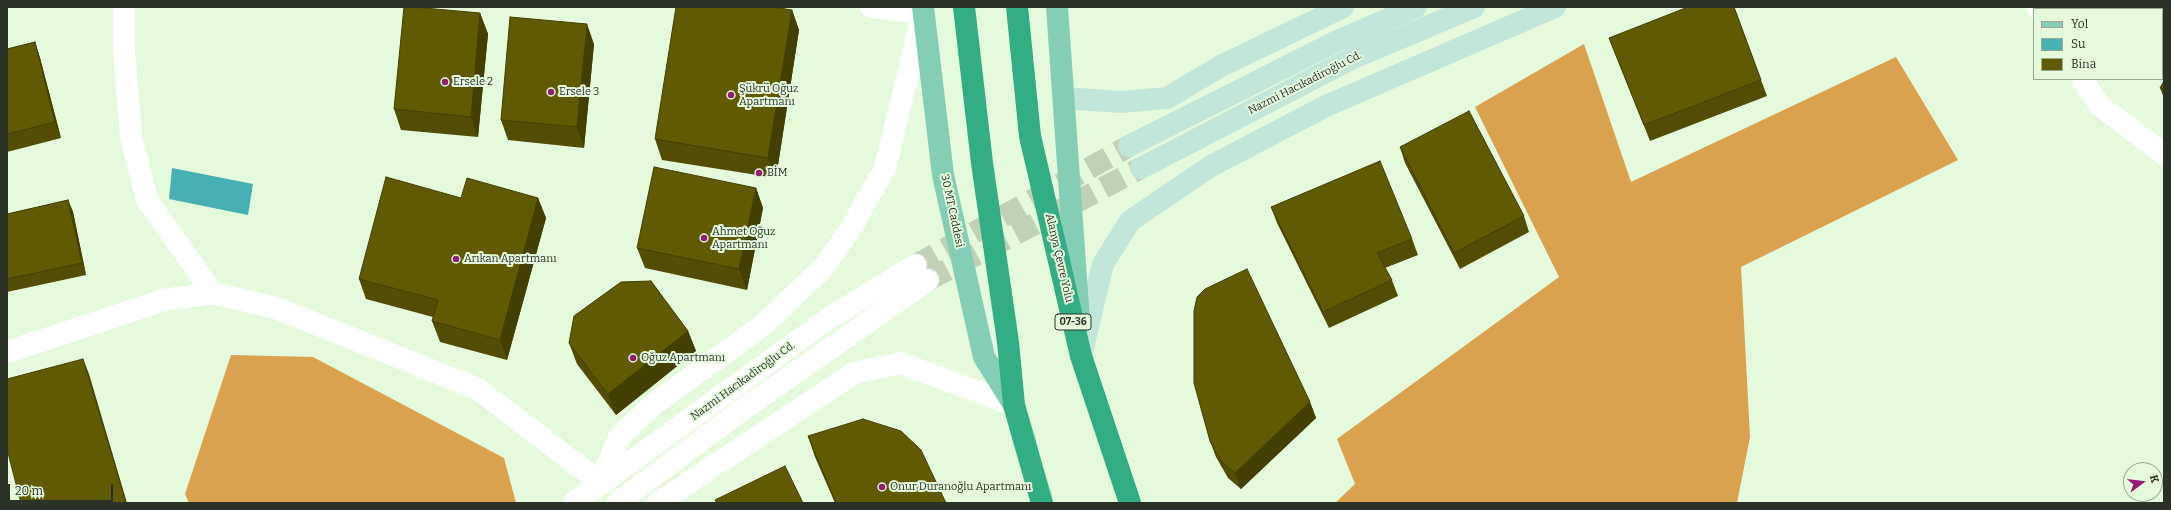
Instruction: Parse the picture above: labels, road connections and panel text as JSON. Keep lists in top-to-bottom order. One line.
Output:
{"streets":{"highway":["Alanya Çevre Yolu","07-36"],"main road":["30 MT Caddesi"],"street":["Nazmi Hacıkadiroğlu Cd."]},"places":["Ersele 2","Ersele 3","Şükrü Oğuz Apartmanı","BİM","Ahmet Oğuz Apartmanı","Arıkan Apartmanı","Oğuz Apartmanı","Onur Duranoğlu Apartmanı"],"legend":["Yol","Su","Bina"],"scale_bar":"20 m","north":"right"}
